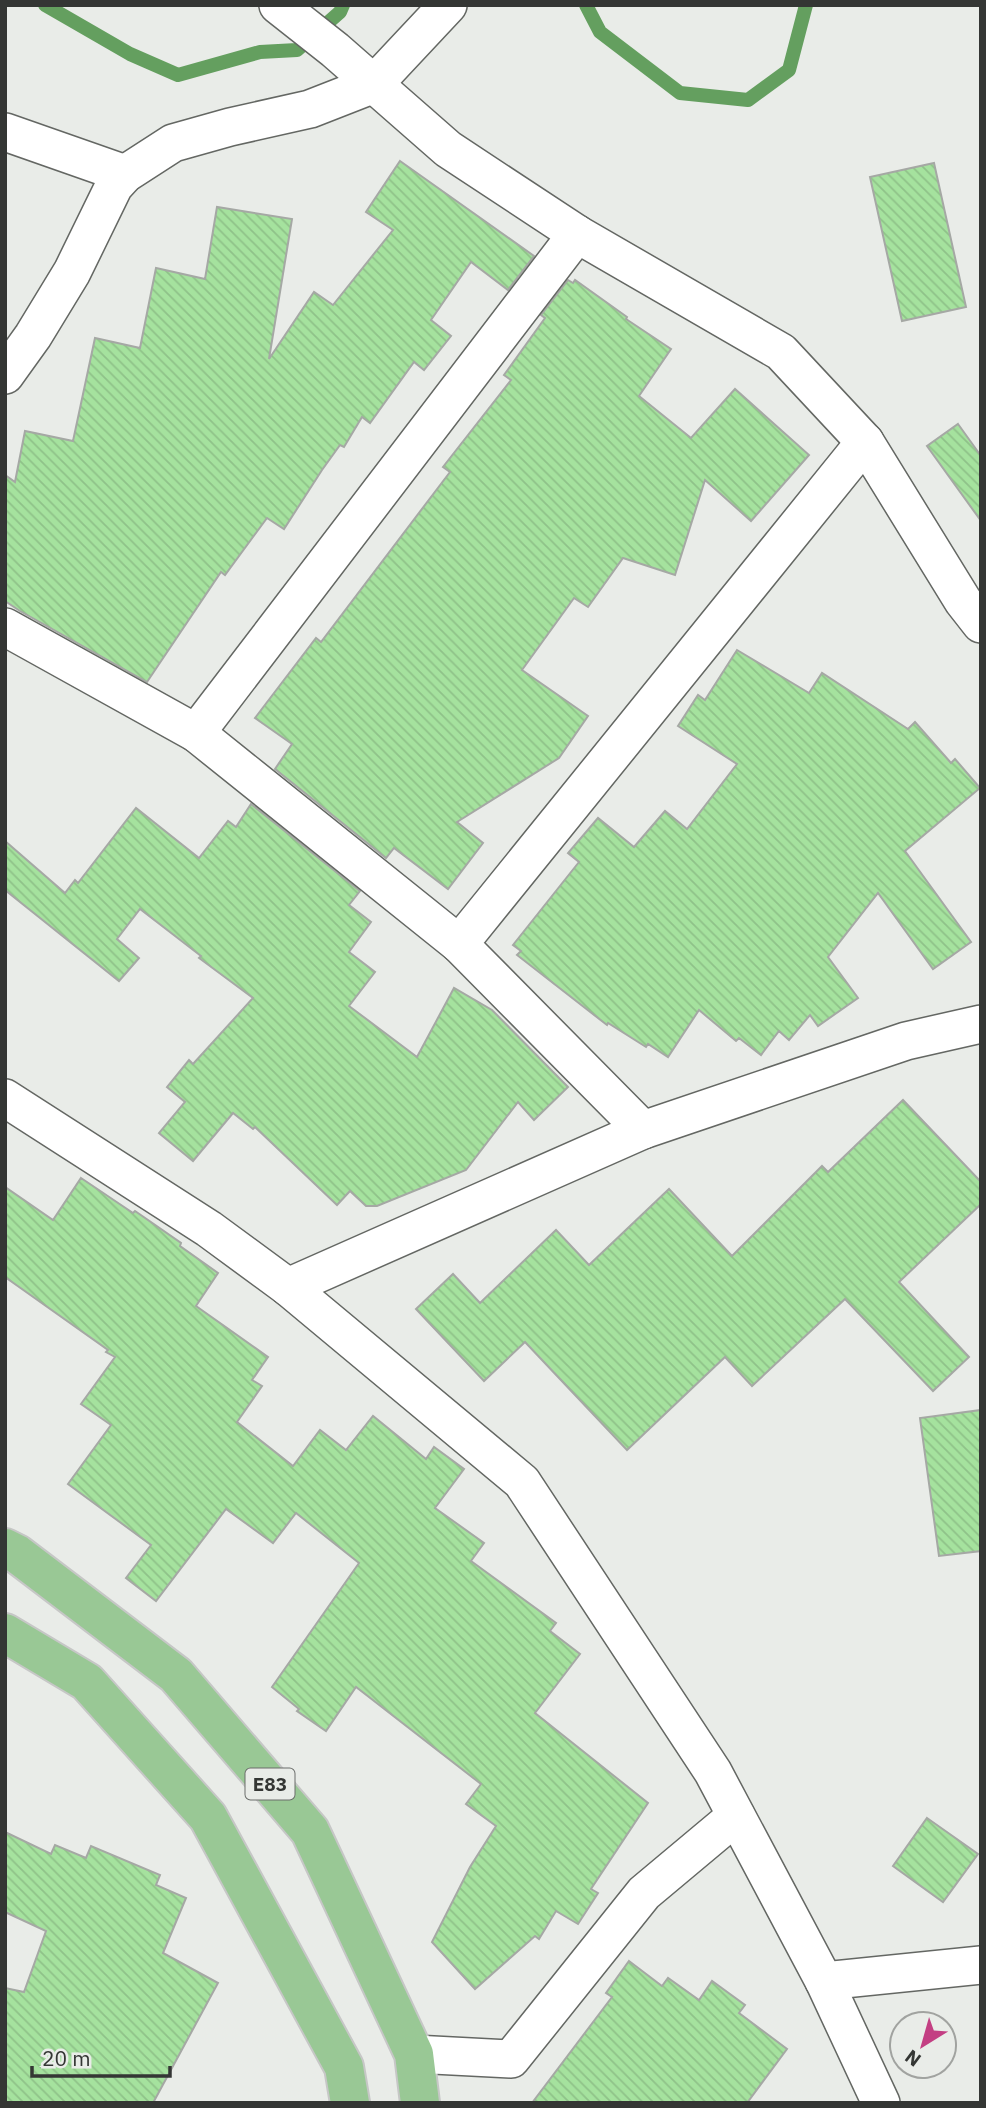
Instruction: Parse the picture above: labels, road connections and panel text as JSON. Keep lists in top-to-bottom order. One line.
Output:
{"streets":{"main road":["E83"]},"scale_bar":"20 m","north":"bottom left"}
